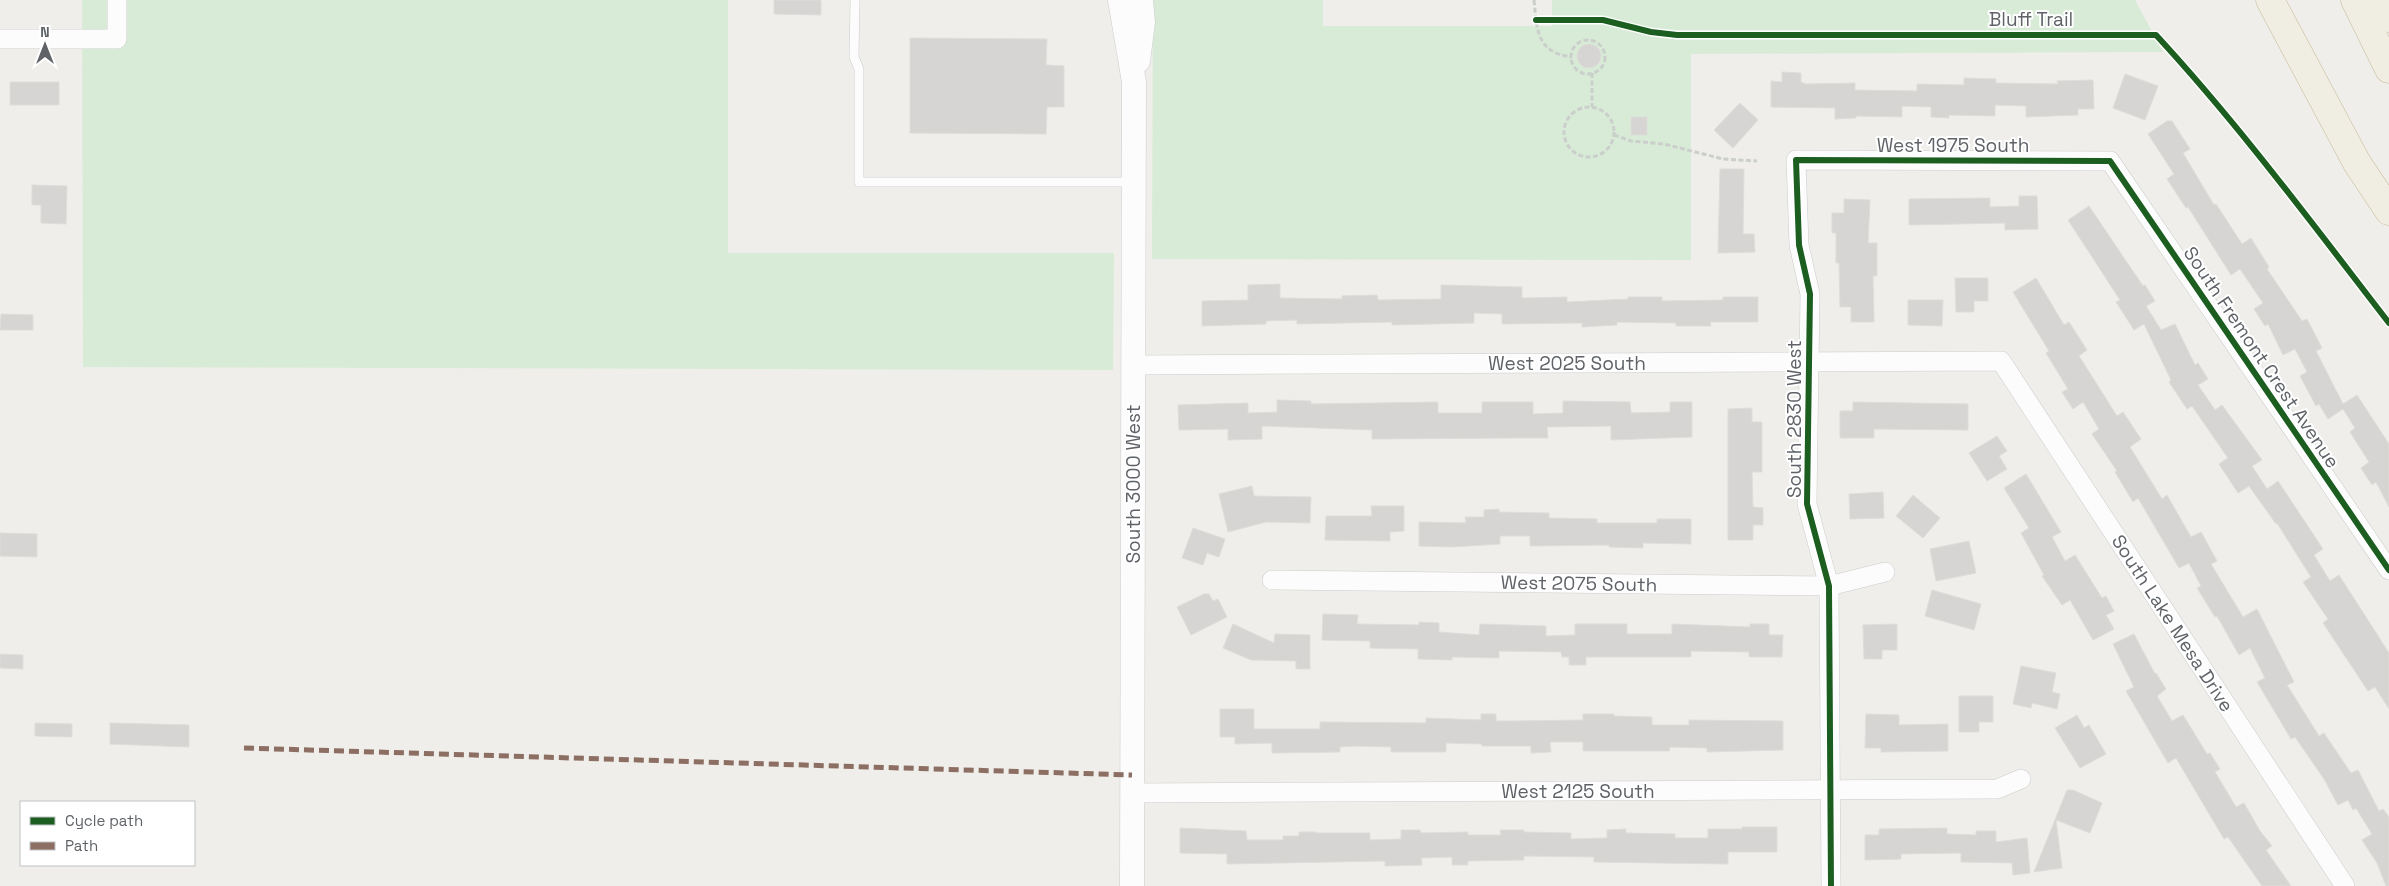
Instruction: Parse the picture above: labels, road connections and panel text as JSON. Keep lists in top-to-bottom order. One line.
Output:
{"streets":{"street":["West 1975 South","South Fremont Crest Avenue","West 2025 South","South 2830 West","South 3000 West","West 2075 South","South Lake Mesa Drive","West 2125 South"],"cycle path":["Bluff Trail"]},"crossings":[["West 1975 South","South Fremont Crest Avenue"],["West 1975 South","South 2830 West"],["West 2025 South","South 2830 West"],["West 2025 South","South 3000 West"],["West 2025 South","South Lake Mesa Drive"],["South 2830 West","West 2075 South"],["South 2830 West","West 2125 South"],["South 3000 West","West 2125 South"]],"legend":["Cycle path","Path"],"north":"top"}
